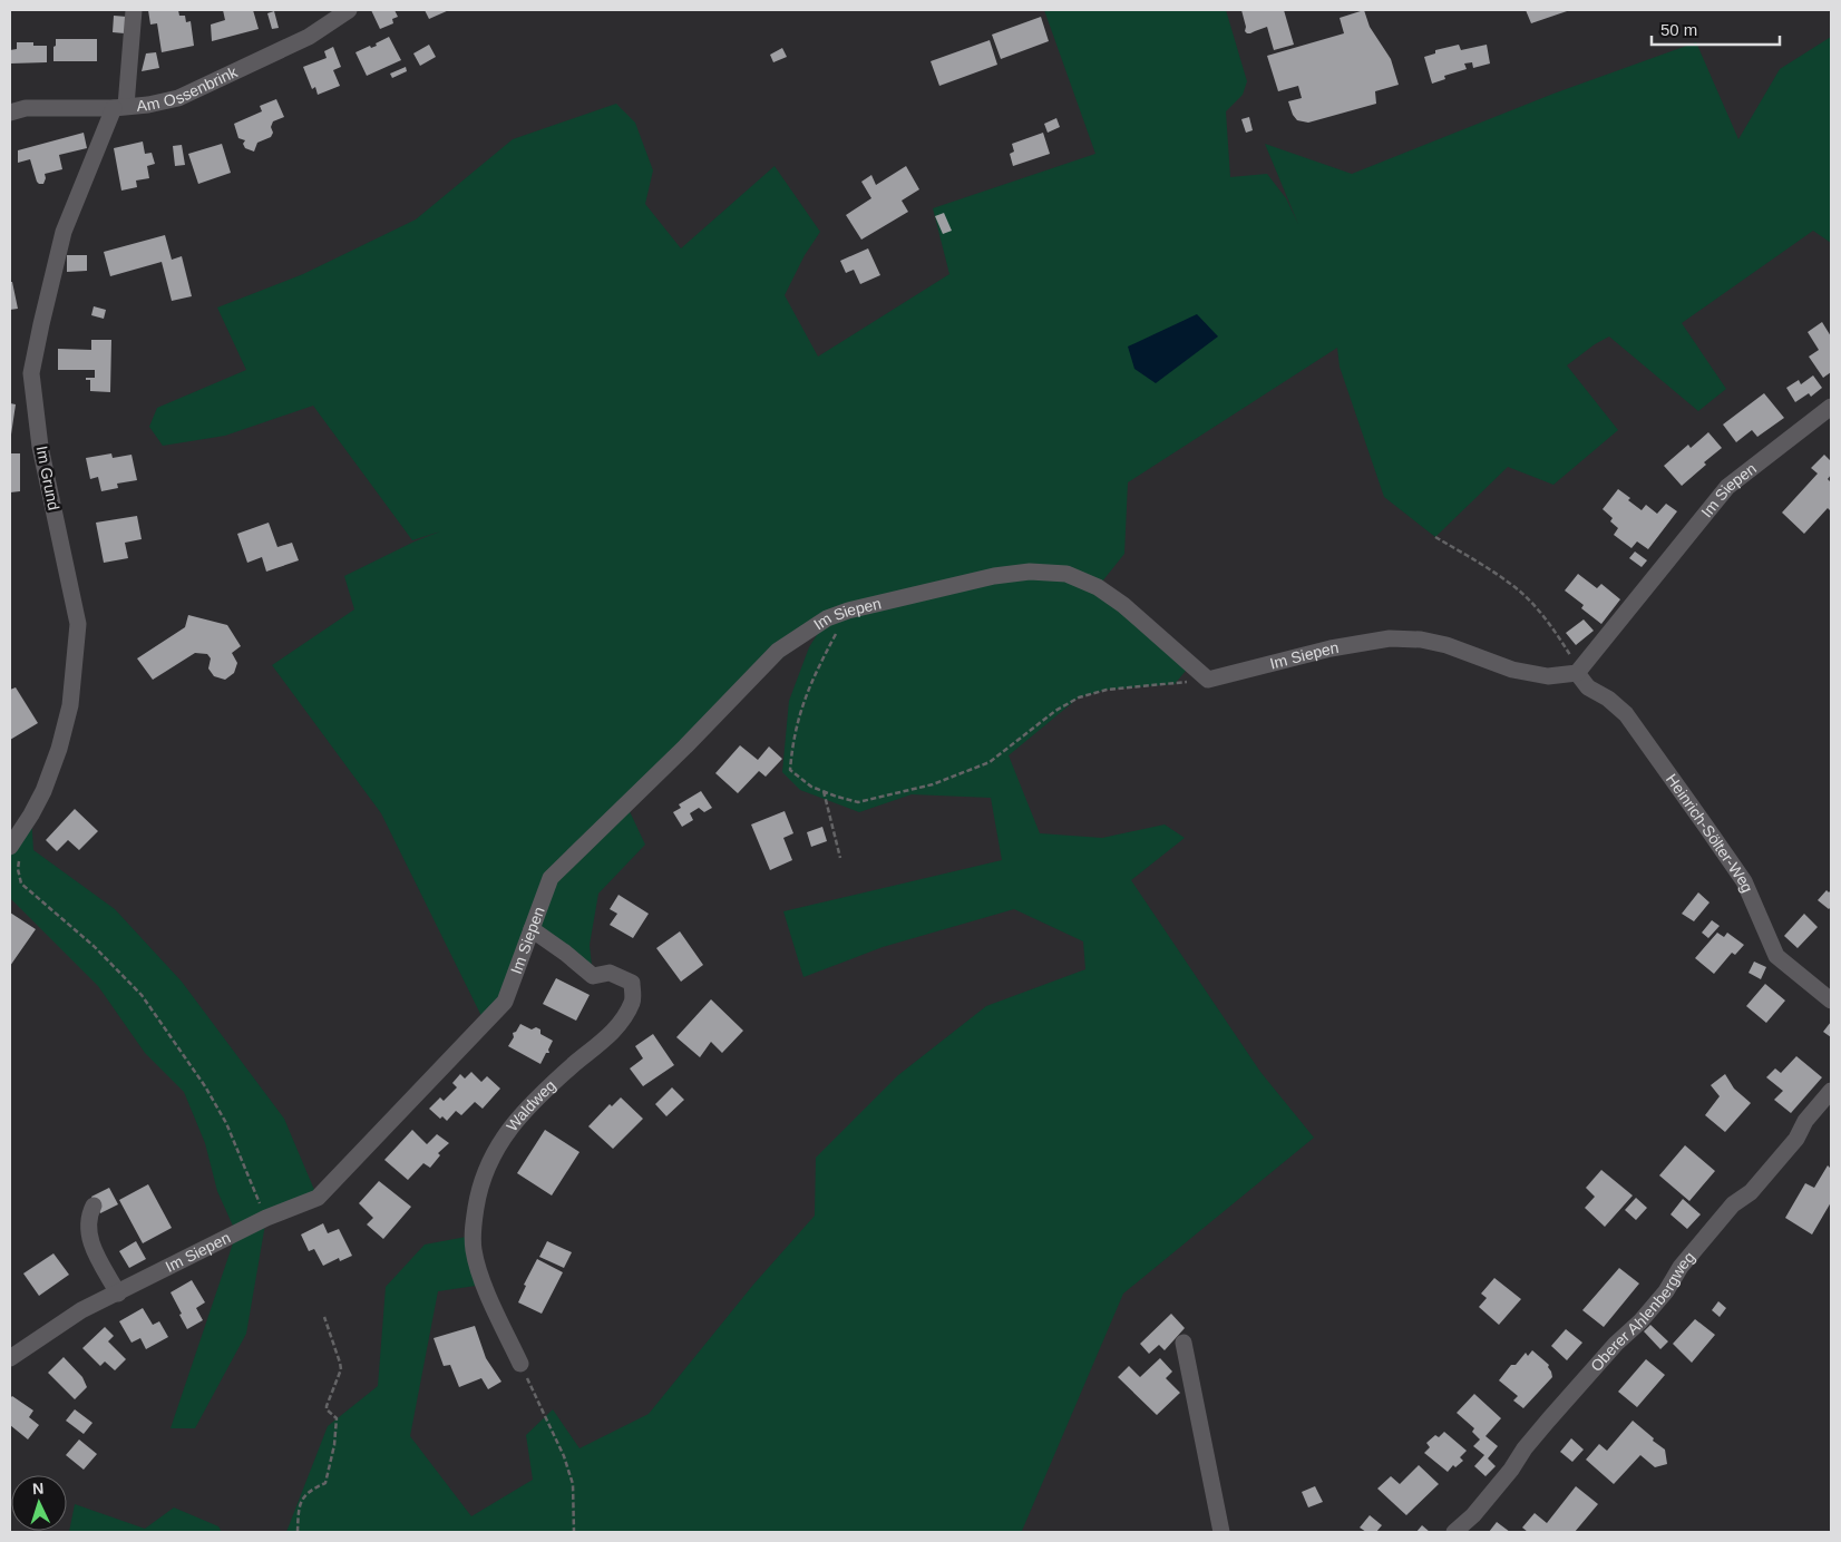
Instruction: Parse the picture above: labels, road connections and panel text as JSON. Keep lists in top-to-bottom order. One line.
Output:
{"streets":{"street":["Am Ossenbrink","Im Grund","Im Siepen","Heinrich-Sölter-Weg","Waldweg","Oberer Ahlenbergweg"]},"crossings":[["Am Ossenbrink","Im Grund"],["Im Siepen","Heinrich-Sölter-Weg"],["Im Siepen","Waldweg"]],"scale_bar":"50 m","north":"top"}
